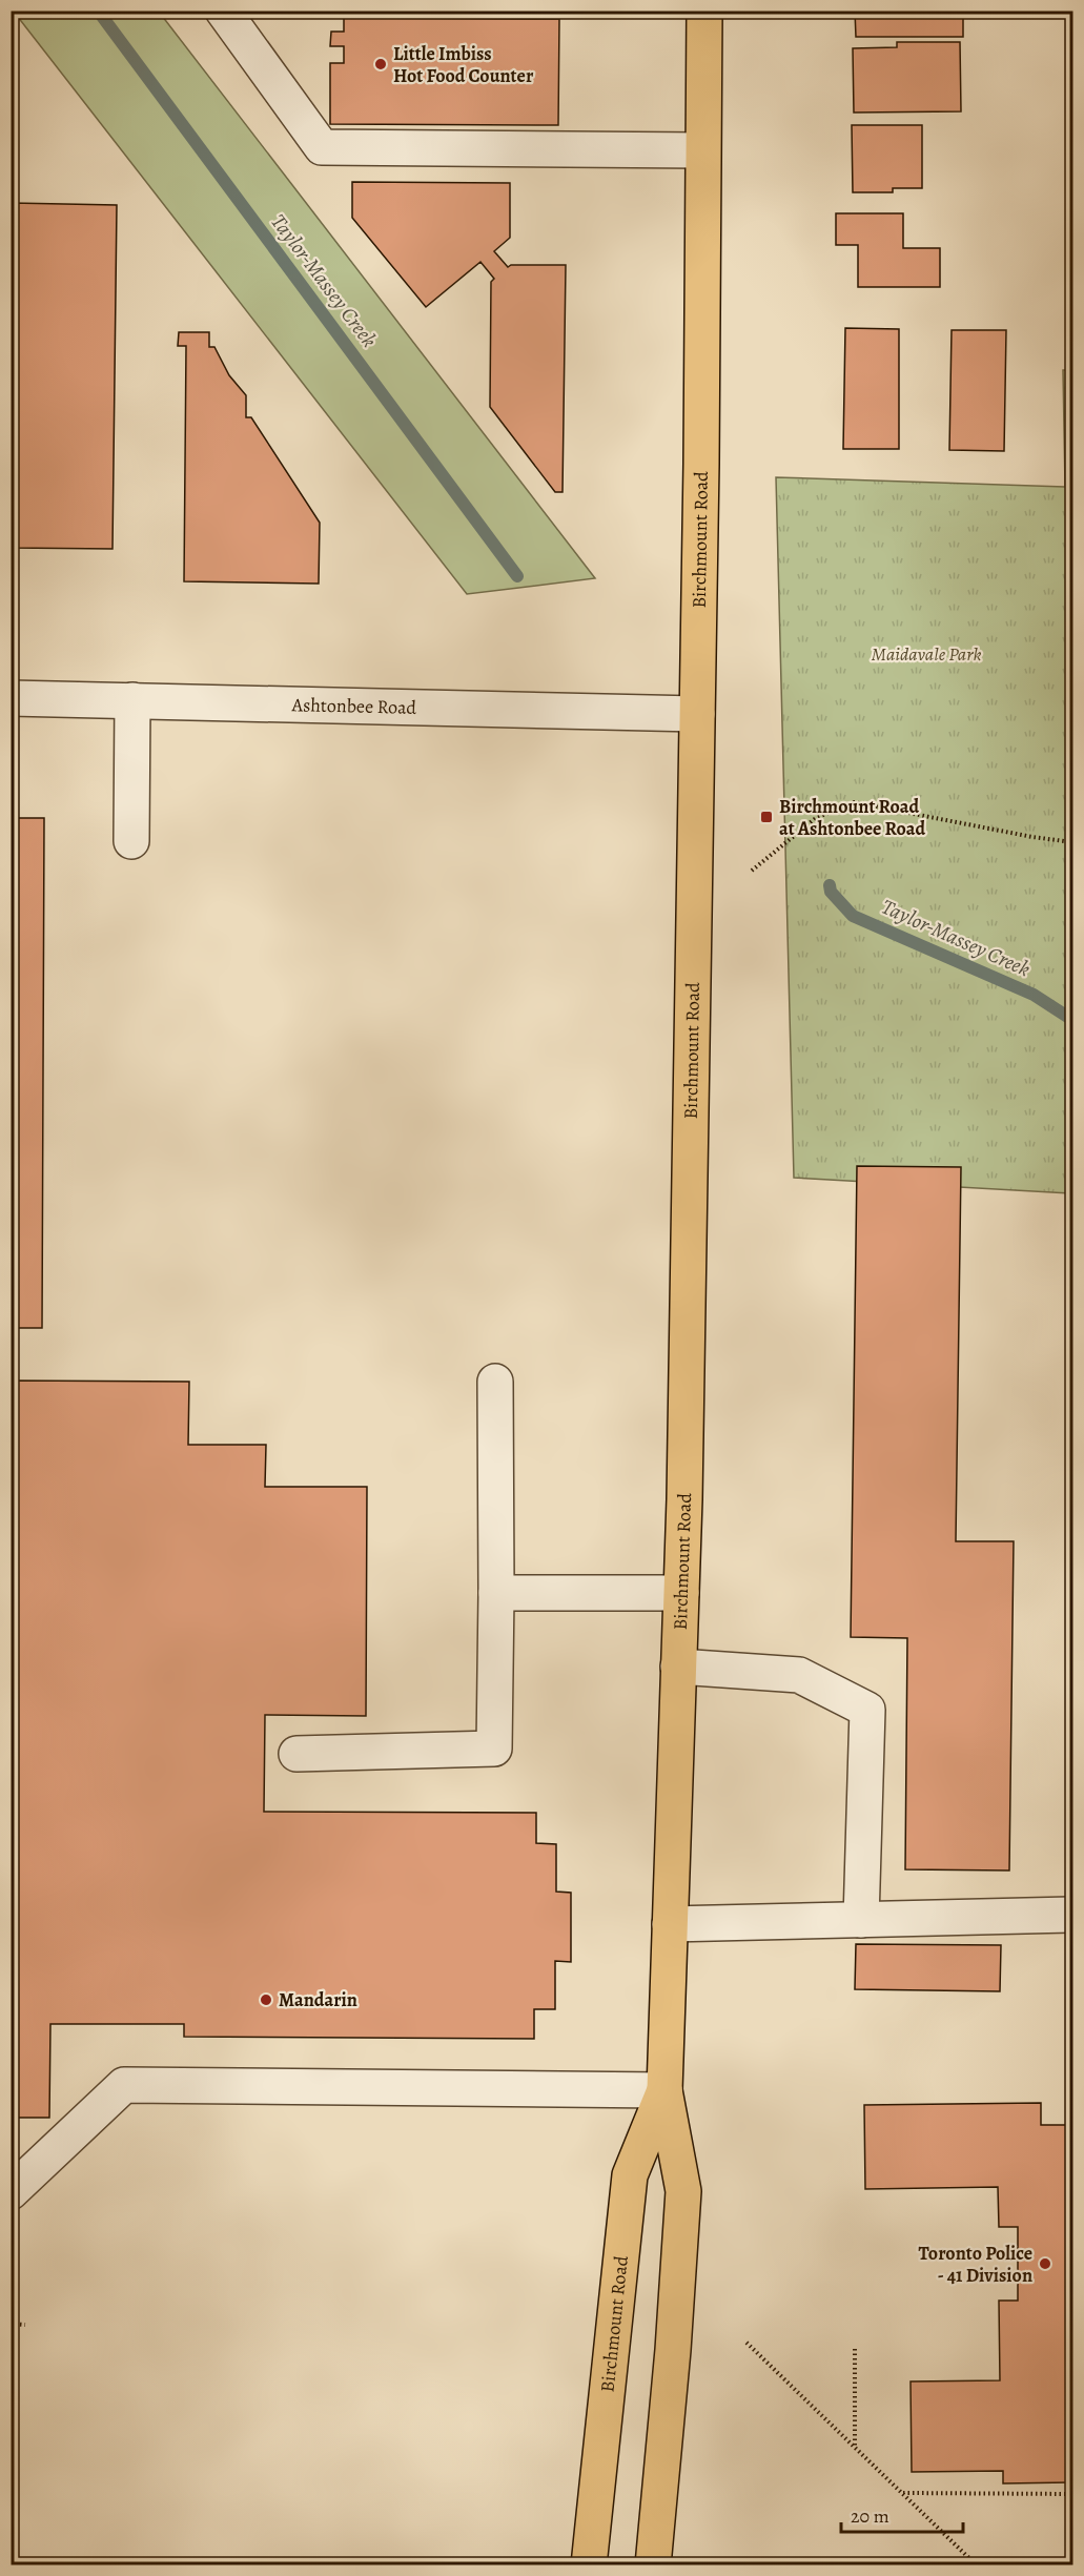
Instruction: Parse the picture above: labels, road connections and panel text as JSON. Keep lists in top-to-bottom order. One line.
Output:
{"streets":{"main road":["Birchmount Road"],"street":["Ashtonbee Road"]},"crossings":[["Birchmount Road","Ashtonbee Road"]],"water":["Taylor-Massey Creek"],"parks":["Maidavale Park"],"places":{"other":["Little Imbiss Hot Food Counter","Mandarin","Toronto Police - 41 Division"],"transit":["Birchmount Road at Ashtonbee Road"]},"scale_bar":"20 m"}
